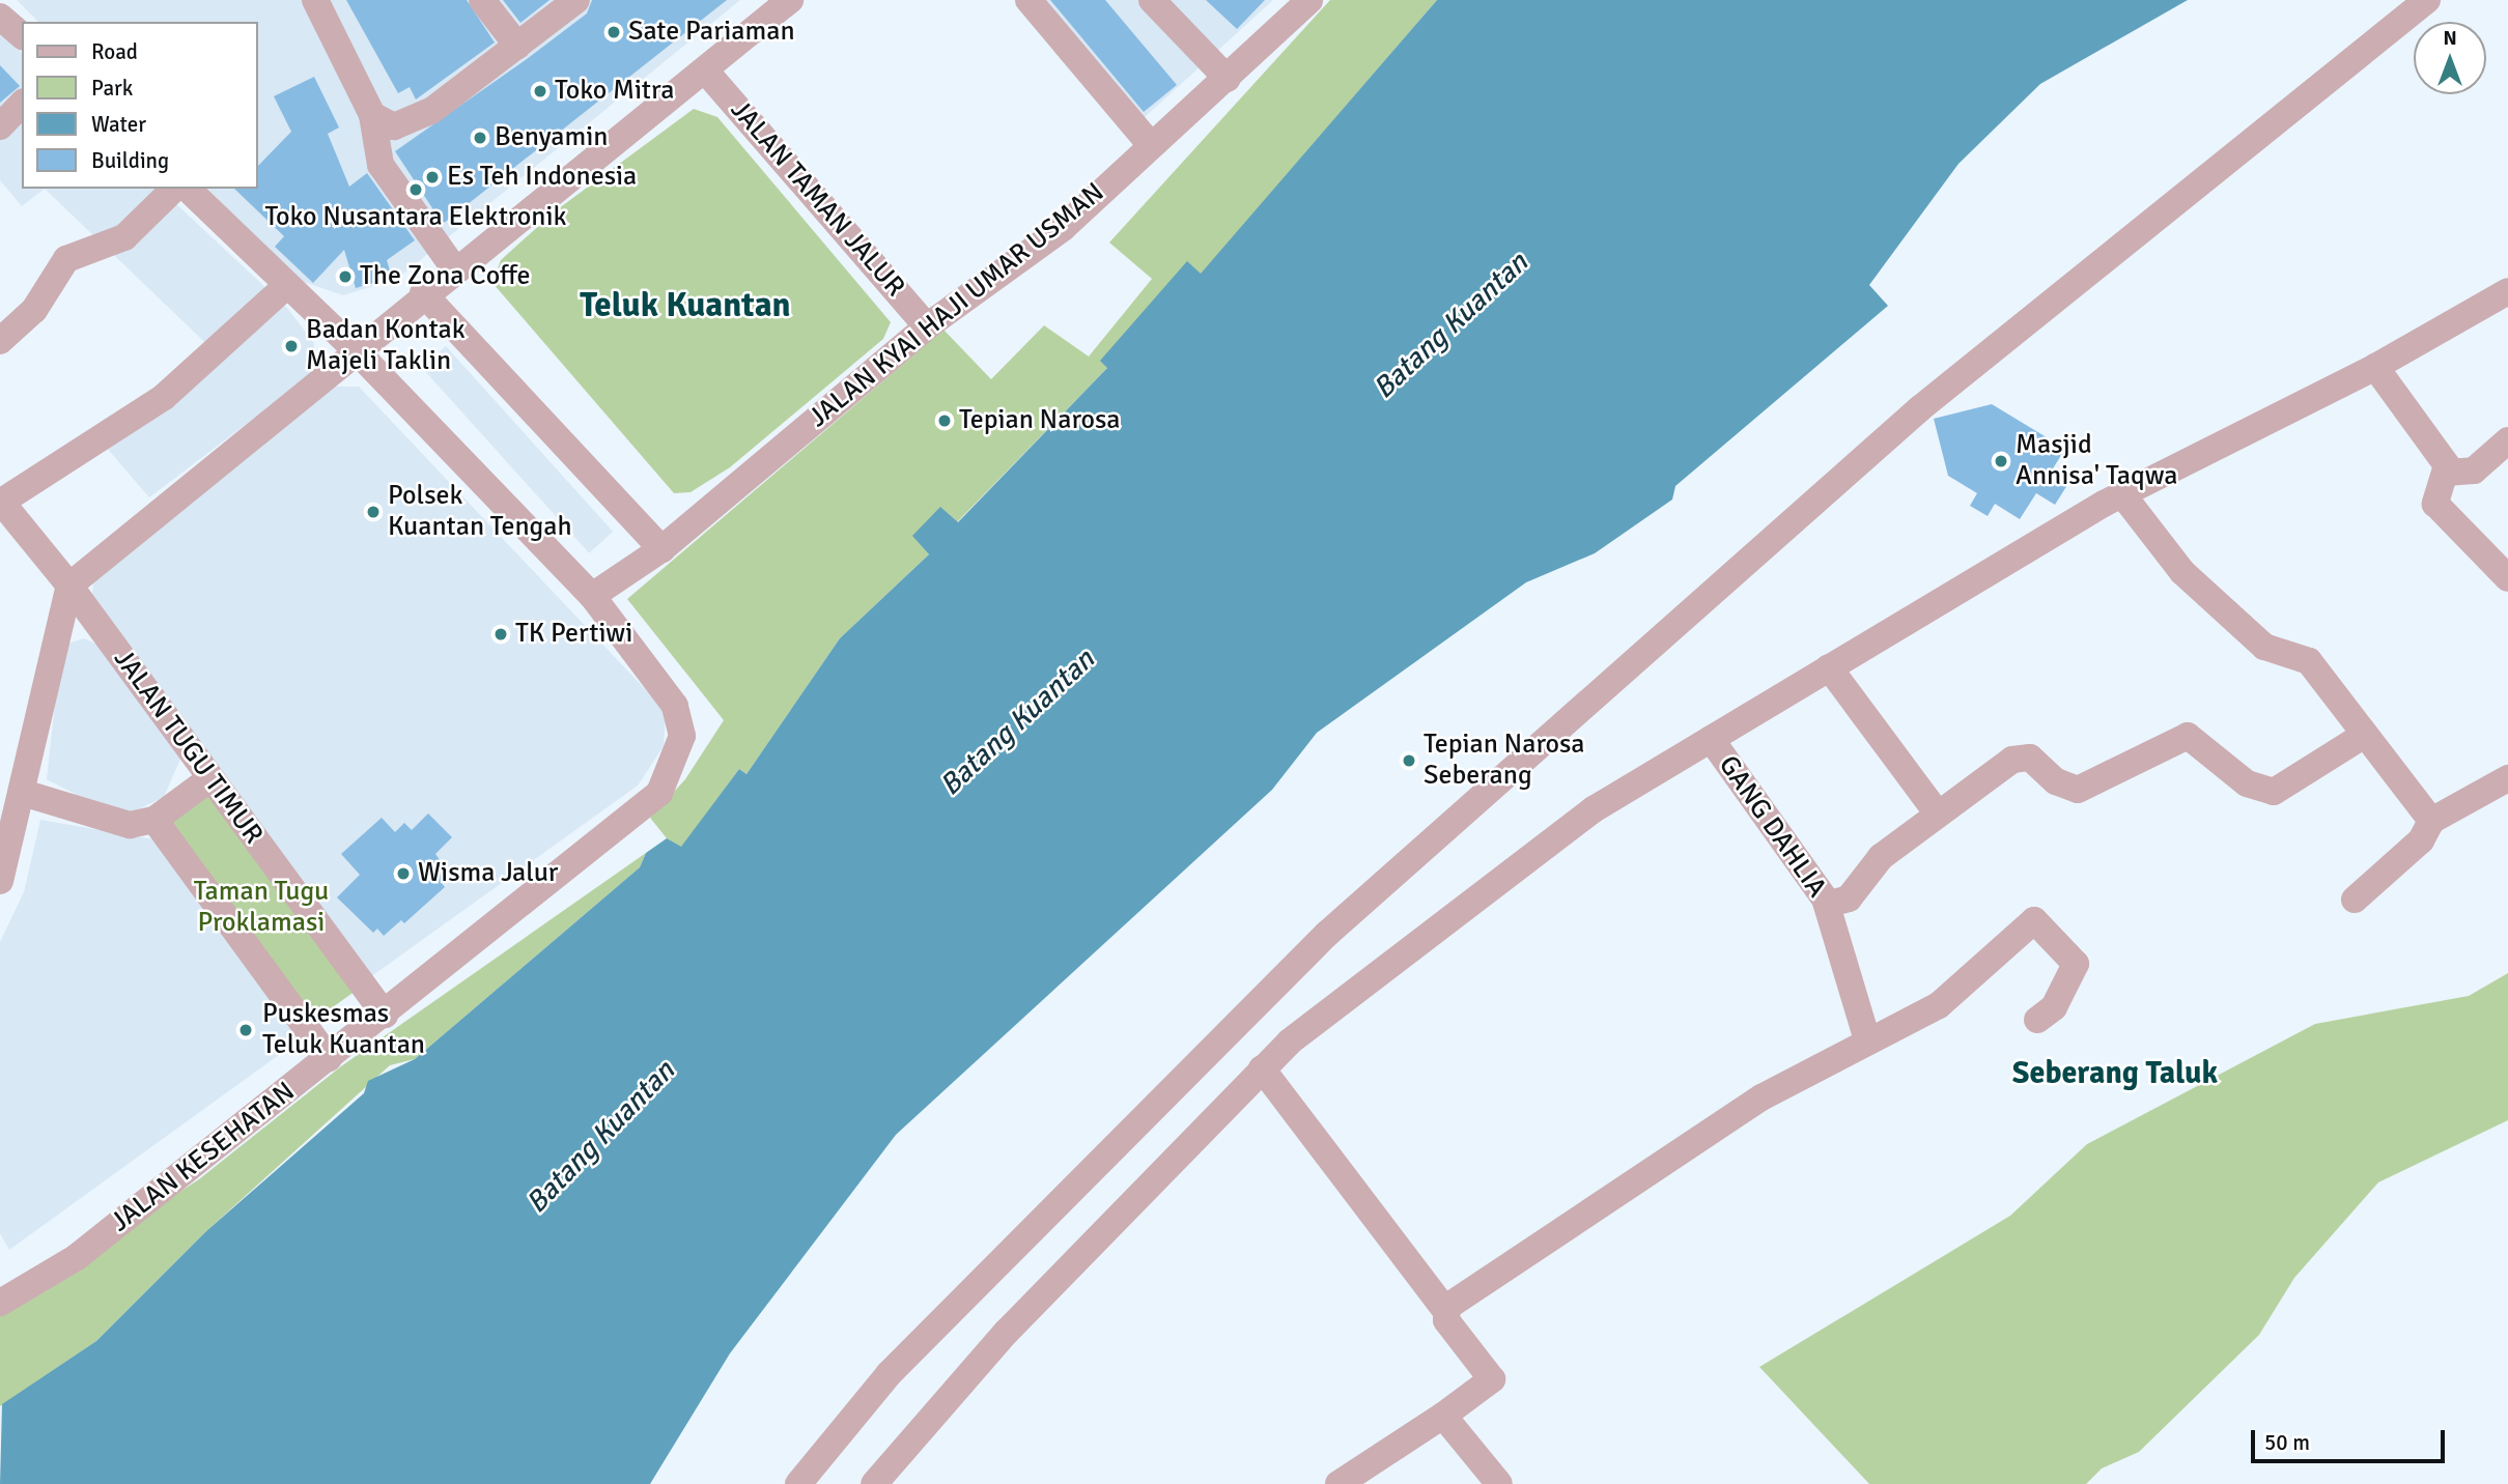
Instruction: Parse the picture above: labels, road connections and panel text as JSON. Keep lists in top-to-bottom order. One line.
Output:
{"streets":{"street":["JALAN TAMAN JALUR","JALAN KYAI HAJI UMAR USMAN","JALAN TUGU TIMUR","GANG DAHLIA","JALAN KESEHATAN"]},"crossings":[["JALAN TAMAN JALUR","JALAN KYAI HAJI UMAR USMAN"],["JALAN KYAI HAJI UMAR USMAN","JALAN KESEHATAN"],["JALAN TUGU TIMUR","JALAN KESEHATAN"]],"districts":["Teluk Kuantan","Seberang Taluk"],"water":["Batang Kuantan"],"parks":["Taman Tugu Proklamasi"],"places":["Sate Pariaman","Toko Mitra","Benyamin","Es Teh Indonesia","Toko Nusantara Elektronik","The Zona Coffe","Badan Kontak Majeli Taklin","Tepian Narosa","Masjid Annisa' Taqwa","Polsek Kuantan Tengah","TK Pertiwi","Tepian Narosa Seberang","Wisma Jalur","Puskesmas Teluk Kuantan"],"legend":["Road","Park","Water","Building"],"scale_bar":"50 m","north":"top"}
